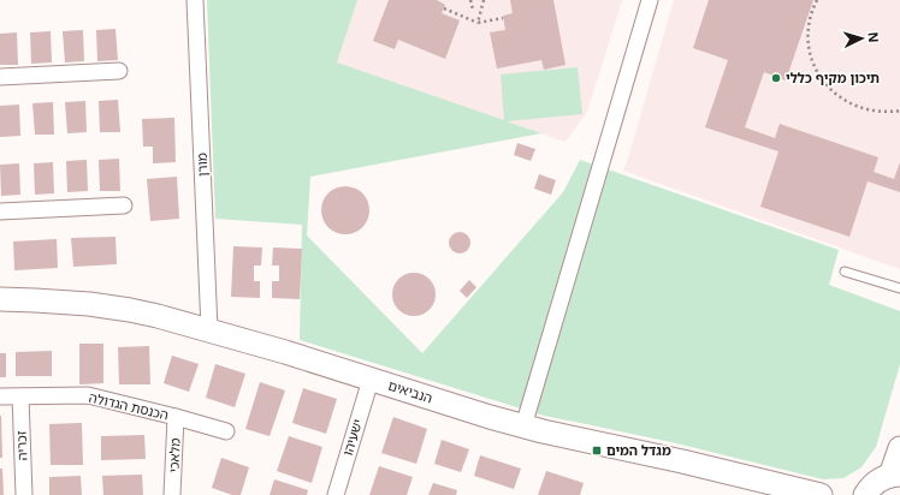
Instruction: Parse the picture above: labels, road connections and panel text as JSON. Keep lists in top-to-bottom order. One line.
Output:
{"streets":{"street":["מורן","הנביאים","הכנסת הגדולה","ישעיהו","זכריה","מלאכי"]},"crossings":[["מורן","הנביאים"],["הנביאים","ישעיהו"],["הכנסת הגדולה","זכריה"],["הכנסת הגדולה","מלאכי"]],"places":{"other":["תיכון מקיף כללי"],"transit":["מגדל המים"]},"north":"right"}
